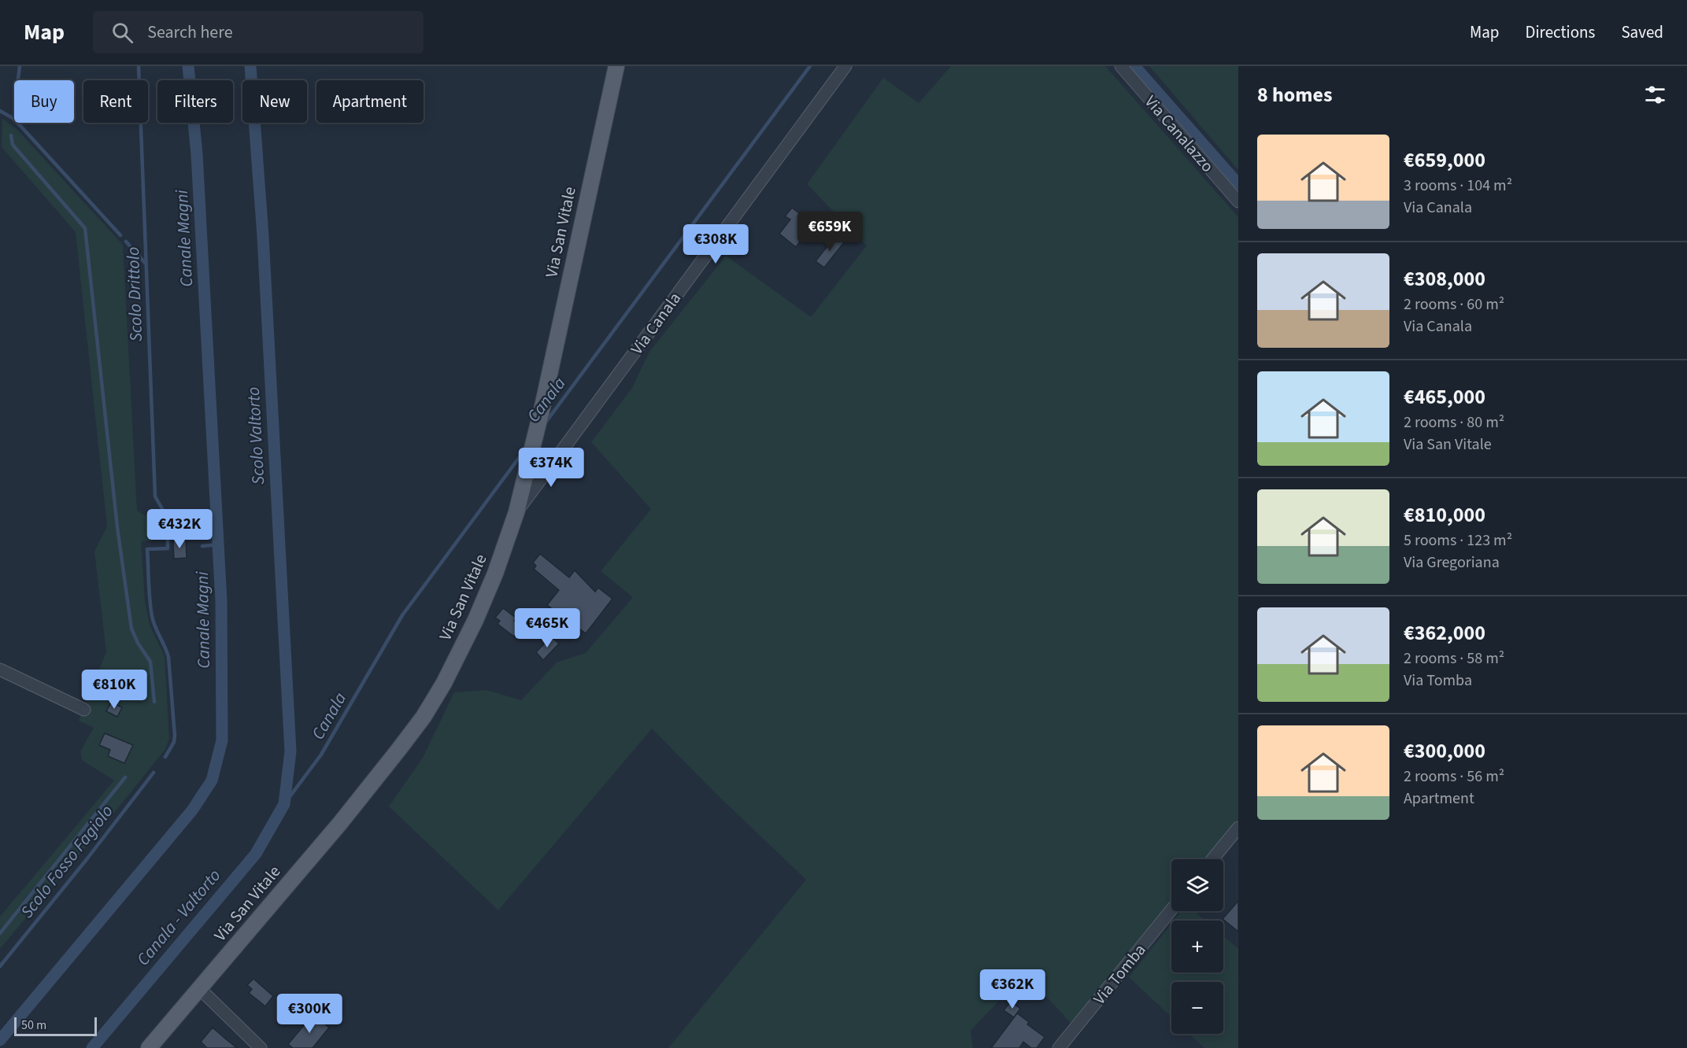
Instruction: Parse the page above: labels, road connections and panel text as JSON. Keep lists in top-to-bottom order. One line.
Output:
{"streets":{"main road":["Via San Vitale"],"street":["Via Canalazzo","Via Canala","Via Tomba"]},"crossings":[["Via San Vitale","Via Canala"]],"water":["Canale Magni","Scolo Drittolo","Canala","Scolo Valtorto","Scolo Fosso Fagiolo","Canala - Valtorto"],"scale_bar":"50 m","page":{"header":"Map","search":"Search here","nav":["Map","Directions","Saved"],"heading":"8 homes","chip":["Buy","Rent","Filters","New","Apartment"],"list":[{"name":"€659,000","note":"3 rooms · 104 m² · Via Canala"},{"name":"€308,000","note":"2 rooms · 60 m² · Via Canala"},{"name":"€465,000","note":"2 rooms · 80 m² · Via San Vitale"},{"name":"€810,000","note":"5 rooms · 123 m² · Via Gregoriana"},{"name":"€362,000","note":"2 rooms · 58 m² · Via Tomba"},{"name":"€300,000","note":"2 rooms · 56 m² · Apartment"}],"price":["€659K","€308K","€374K","€432K","€465K","€810K","€362K","€300K"],"map_buttons":["+","−"],"scale":"50 m"}}
